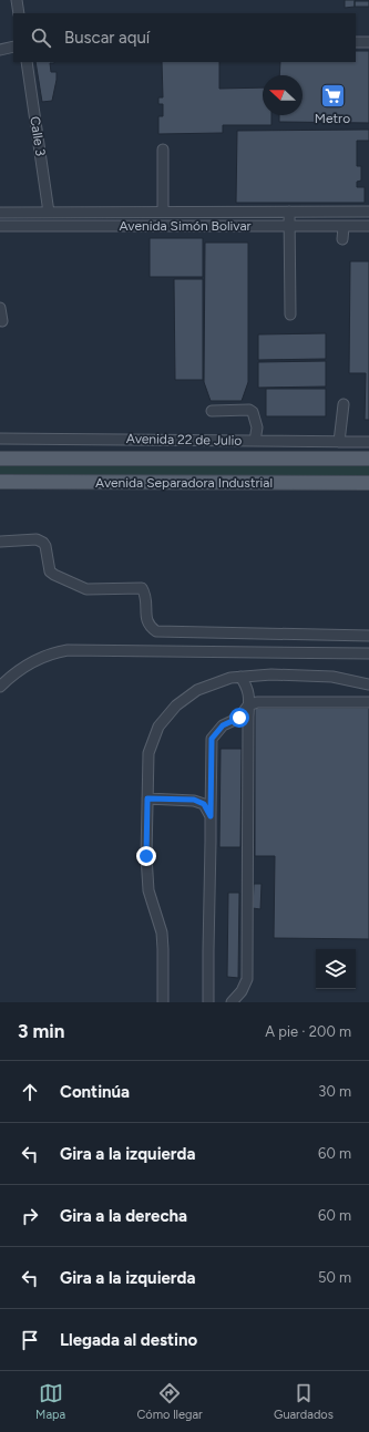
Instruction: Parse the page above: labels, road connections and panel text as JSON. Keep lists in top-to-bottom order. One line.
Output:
{"streets":{"main road":["Avenida Separadora Industrial"],"street":["Calle 3","Avenida Simón Bolivar","Avenida 22 de Julio"]},"crossings":[["Calle 3","Avenida Simón Bolivar"]],"places":{"supermarket":["Metro"]},"north":"left","page":{"search":"Buscar aquí","heading":["3 min","A pie · 200 m"],"list":[["Continúa","30 m"],["Gira a la izquierda","60 m"],["Gira a la derecha","60 m"],["Gira a la izquierda","50 m"],"Llegada al destino"],"nav":["Mapa","Cómo llegar","Guardados"]}}
